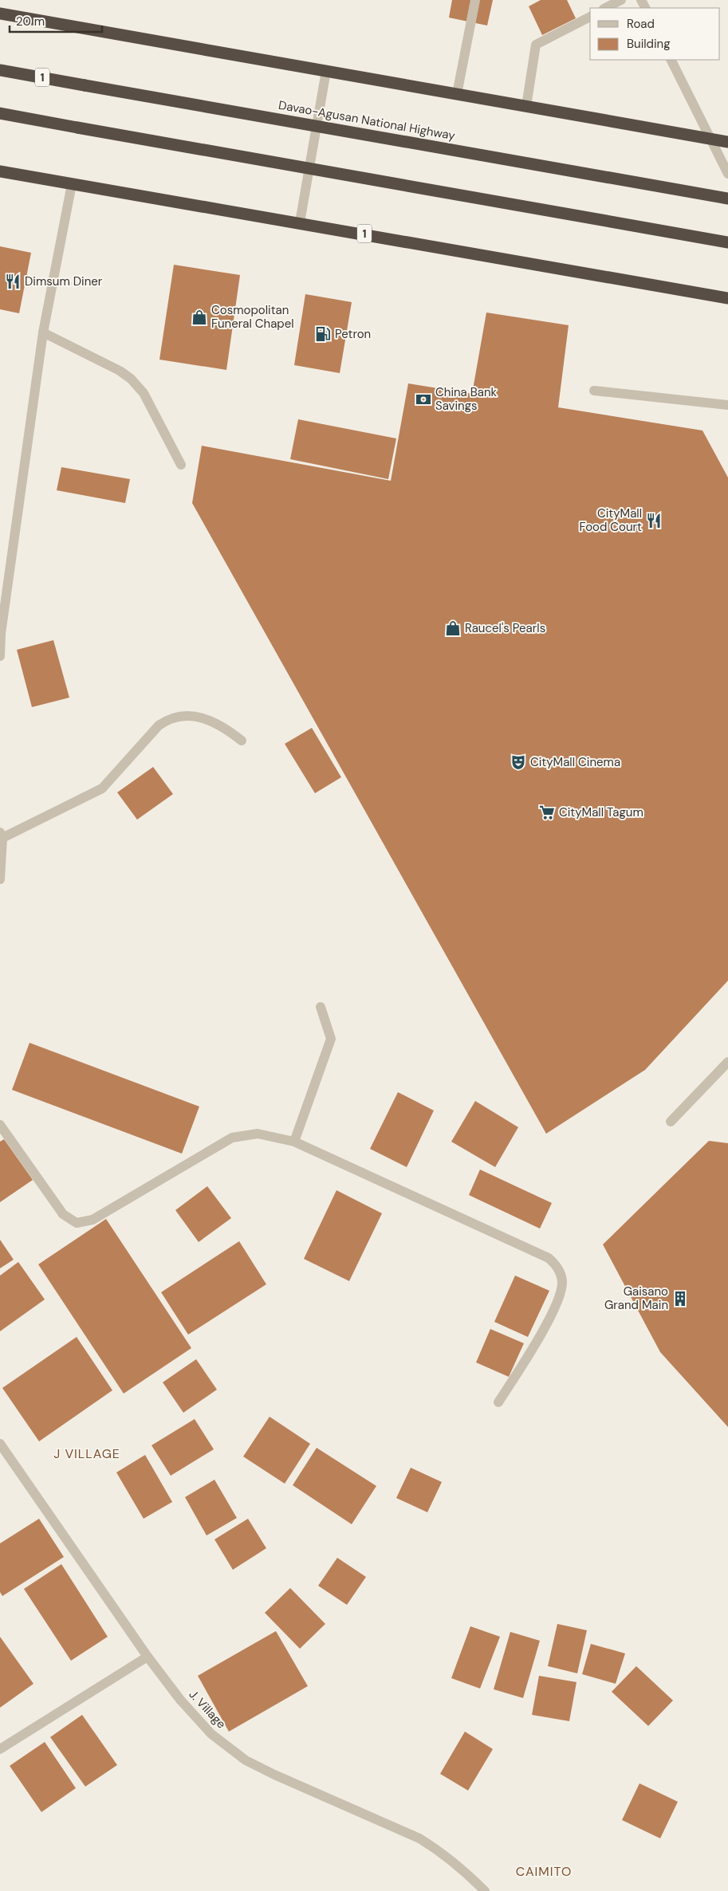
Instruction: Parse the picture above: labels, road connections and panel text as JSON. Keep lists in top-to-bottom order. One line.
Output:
{"streets":{"highway":["1","Davao-Agusan National Highway"],"street":["J. Village"]},"districts":["J VILLAGE","CAIMITO"],"places":{"restaurant":["Dimsum Diner","CityMall Food Court"],"shop":["Cosmopolitan Funeral Chapel","Raucel's Pearls"],"fuel station":["Petron"],"bank":["China Bank Savings"],"theatre":["CityMall Cinema"],"supermarket":["CityMall Tagum"],"building":["Gaisano Grand Main"]},"legend":["Road","Building"],"scale_bar":"20 m"}
